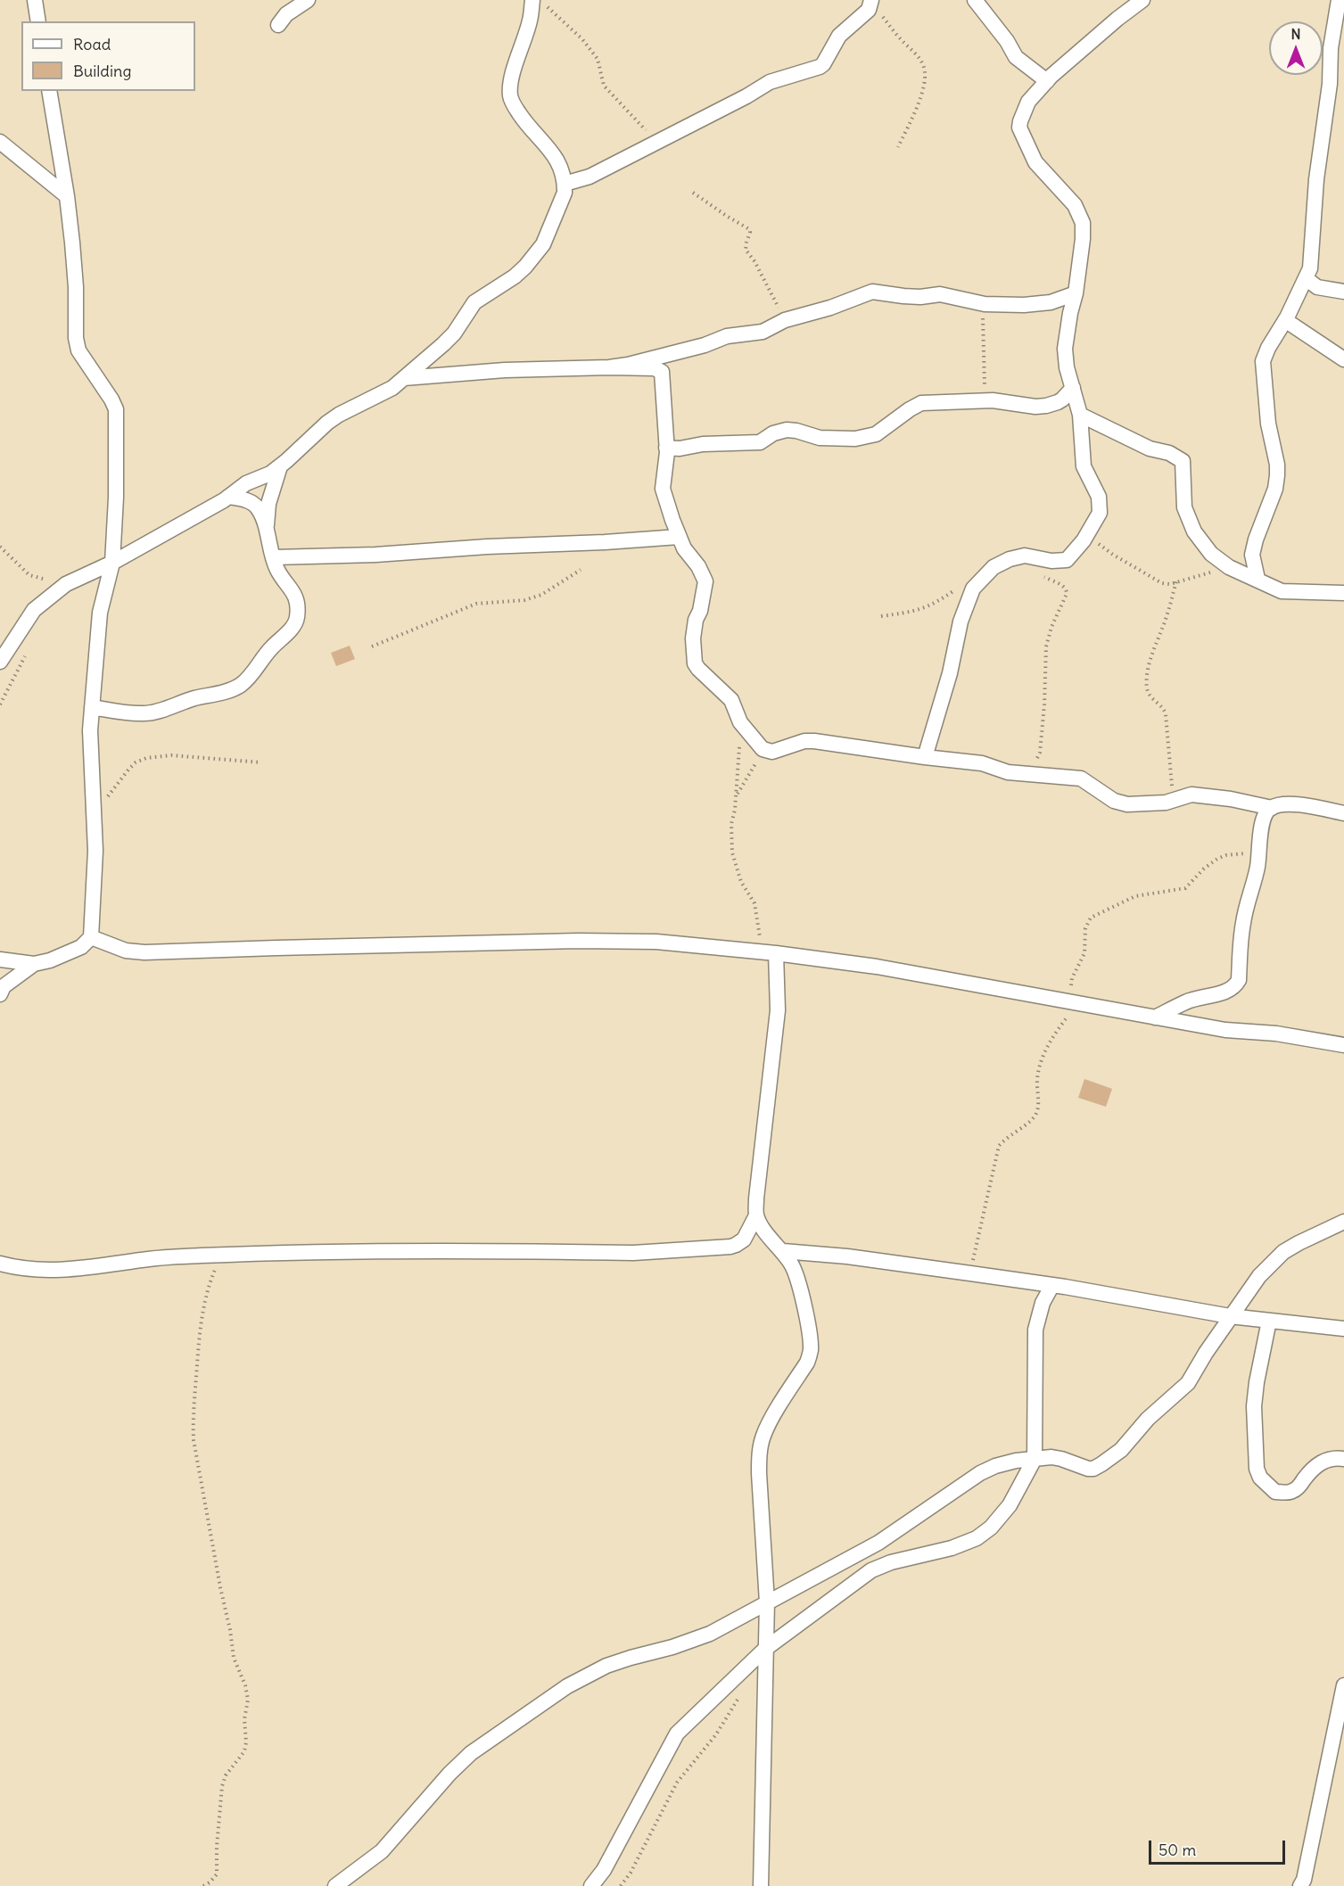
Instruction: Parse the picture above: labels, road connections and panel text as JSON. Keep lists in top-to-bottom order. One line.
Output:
{"legend":["Road","Building"],"scale_bar":"50 m","north":"top"}
